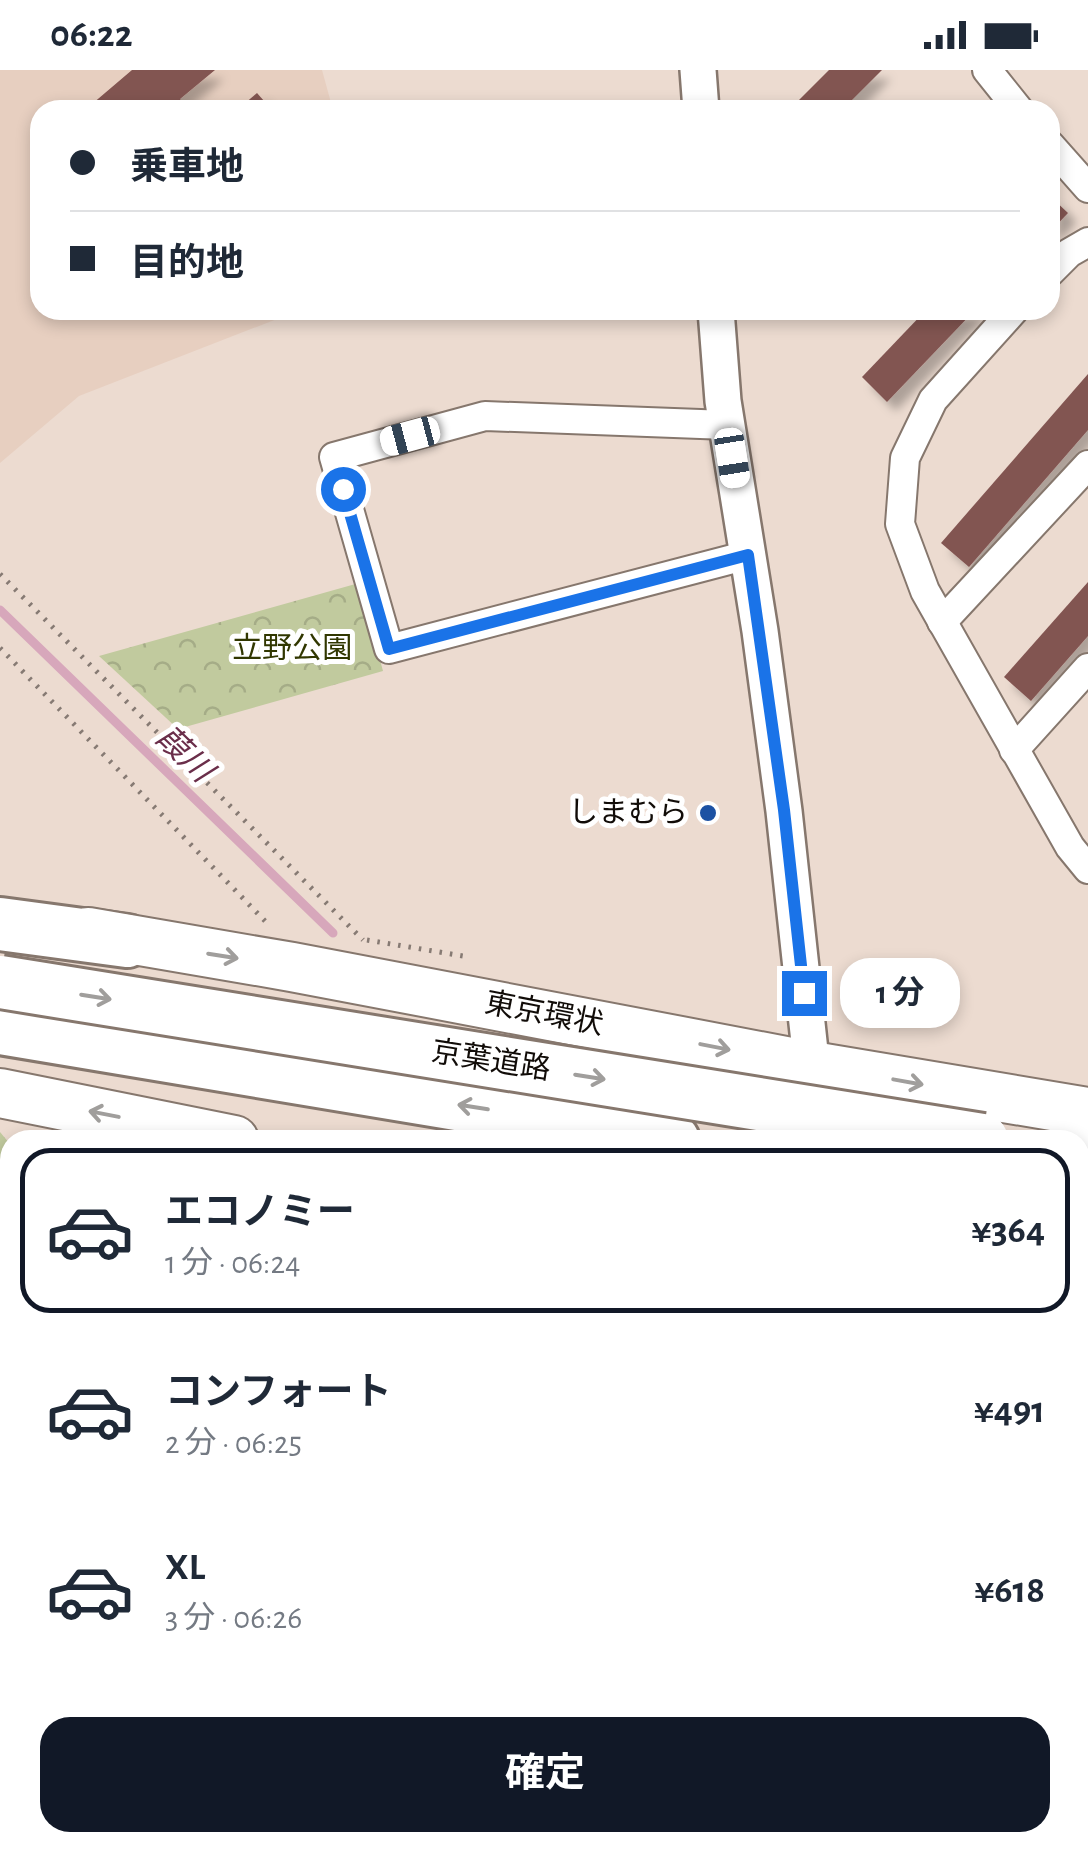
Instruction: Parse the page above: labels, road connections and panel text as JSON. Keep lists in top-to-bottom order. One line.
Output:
{"streets":{"highway":["東京環状","京葉道路"]},"one_way":["東京環状"],"water":["葭川"],"parks":["立野公園"],"places":["しまむら"],"page":{"status":"06:22","banner":["乗車地","目的地"],"bubble":"1 分","list":[{"name":"エコノミー","note":"1 分 · 06:24","value":"¥364"},{"name":"コンフォート","note":"2 分 · 06:25","value":"¥491"},{"name":"XL","note":"3 分 · 06:26","value":"¥618"}],"buttons":"確定"}}
